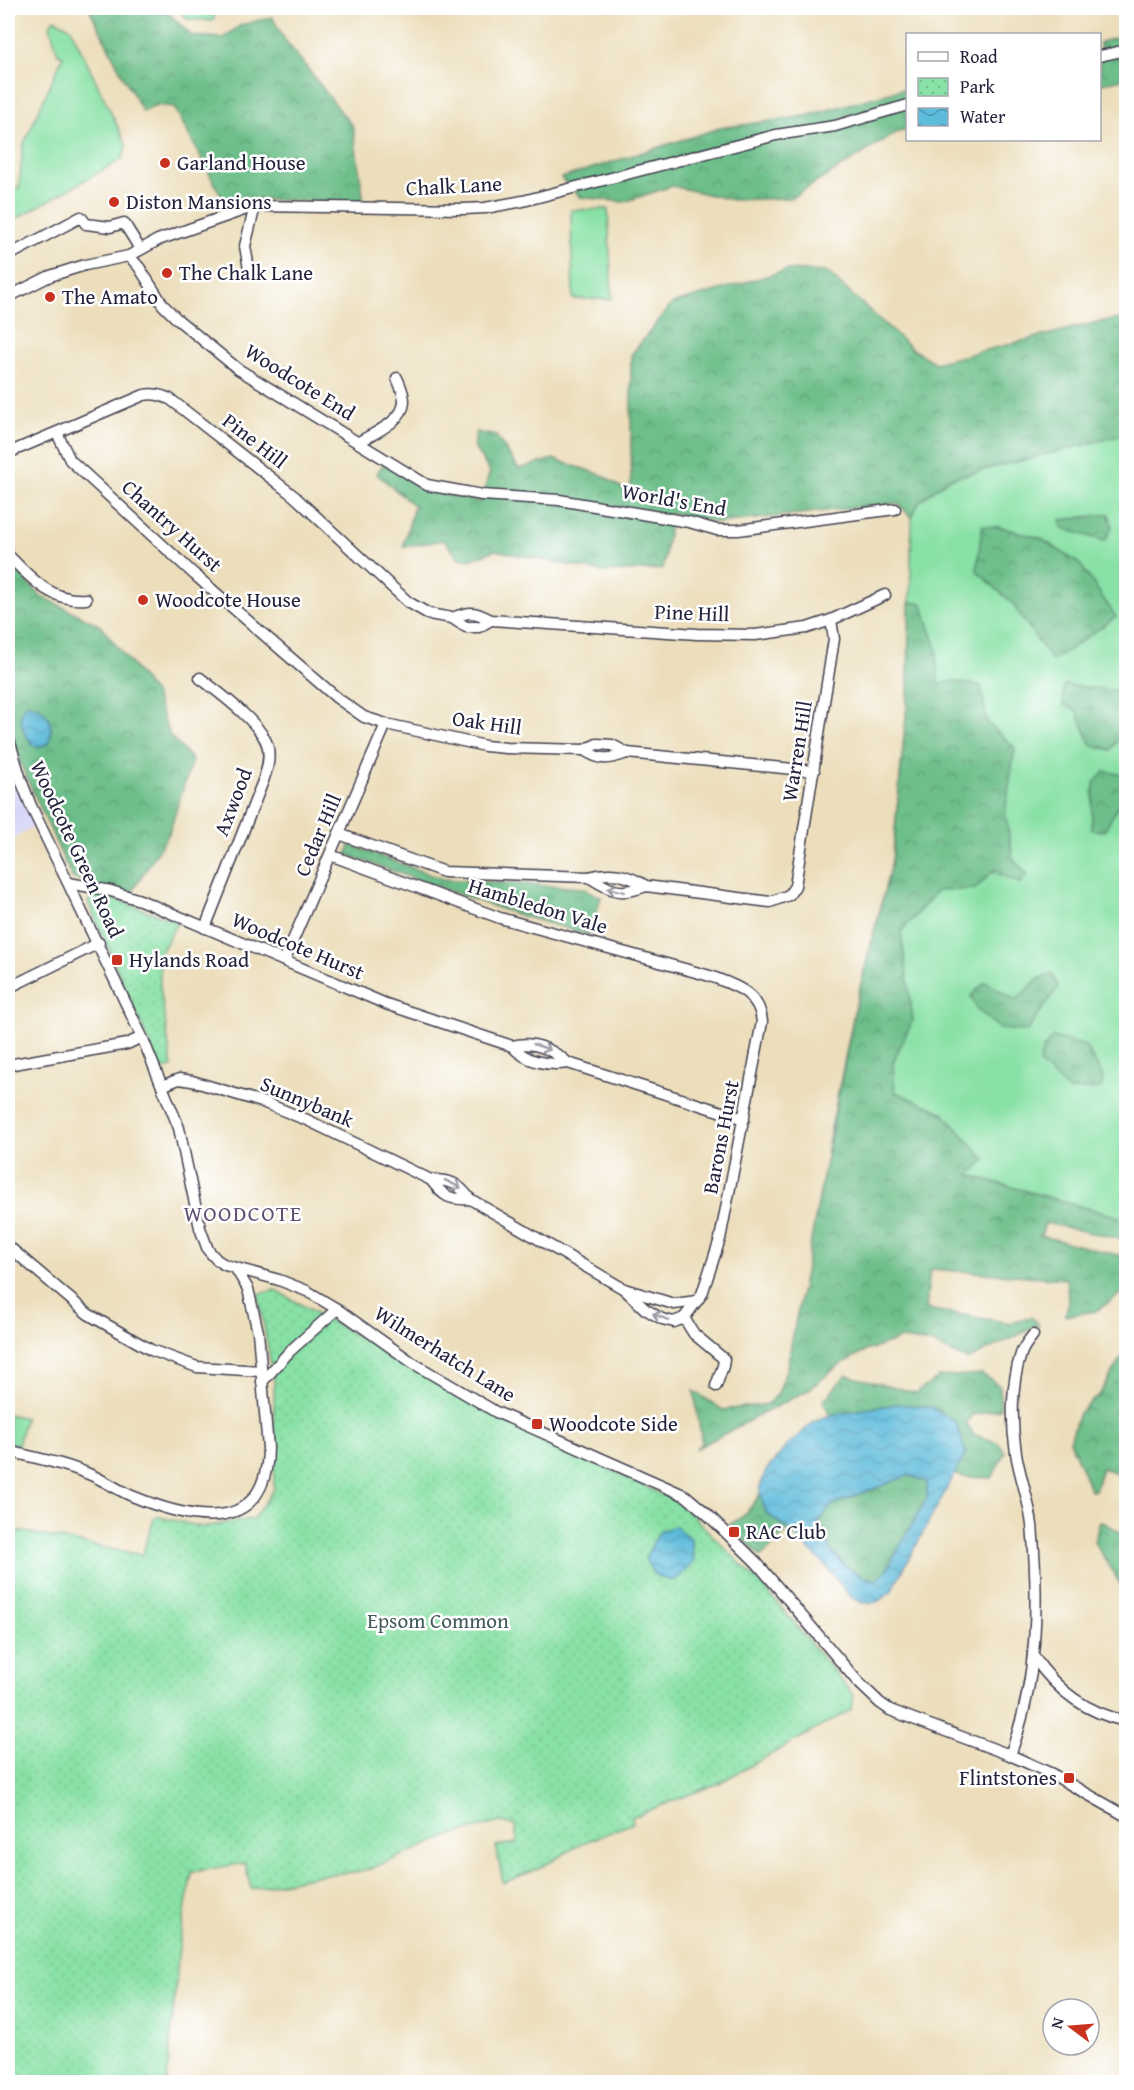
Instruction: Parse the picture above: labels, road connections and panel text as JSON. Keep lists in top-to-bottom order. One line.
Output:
{"streets":{"street":["Chalk Lane","Woodcote End","Pine Hill","World's End","Chantry Hurst","Oak Hill","Warren Hill","Axwood","Cedar Hill","Woodcote Green Road","Hambledon Vale","Woodcote Hurst","Sunnybank","Barons Hurst","Wilmerhatch Lane"]},"crossings":[["Chalk Lane","Woodcote End"],["Woodcote End","World's End"],["Pine Hill","Chantry Hurst"],["Pine Hill","Warren Hill"],["Chantry Hurst","Oak Hill"],["Chantry Hurst","Cedar Hill"],["Oak Hill","Warren Hill"],["Oak Hill","Cedar Hill"],["Axwood","Woodcote Hurst"],["Cedar Hill","Hambledon Vale"],["Cedar Hill","Woodcote Hurst"],["Woodcote Green Road","Woodcote Hurst"],["Woodcote Green Road","Sunnybank"],["Woodcote Green Road","Wilmerhatch Lane"],["Hambledon Vale","Barons Hurst"],["Woodcote Hurst","Barons Hurst"],["Sunnybank","Barons Hurst"]],"districts":["WOODCOTE"],"parks":["Epsom Common"],"places":{"other":["Garland House","Diston Mansions","The Chalk Lane","The Amato","Woodcote House"],"transit":["Hylands Road","Woodcote Side","RAC Club","Flintstones"]},"legend":["Road","Park","Water"],"north":"left"}
